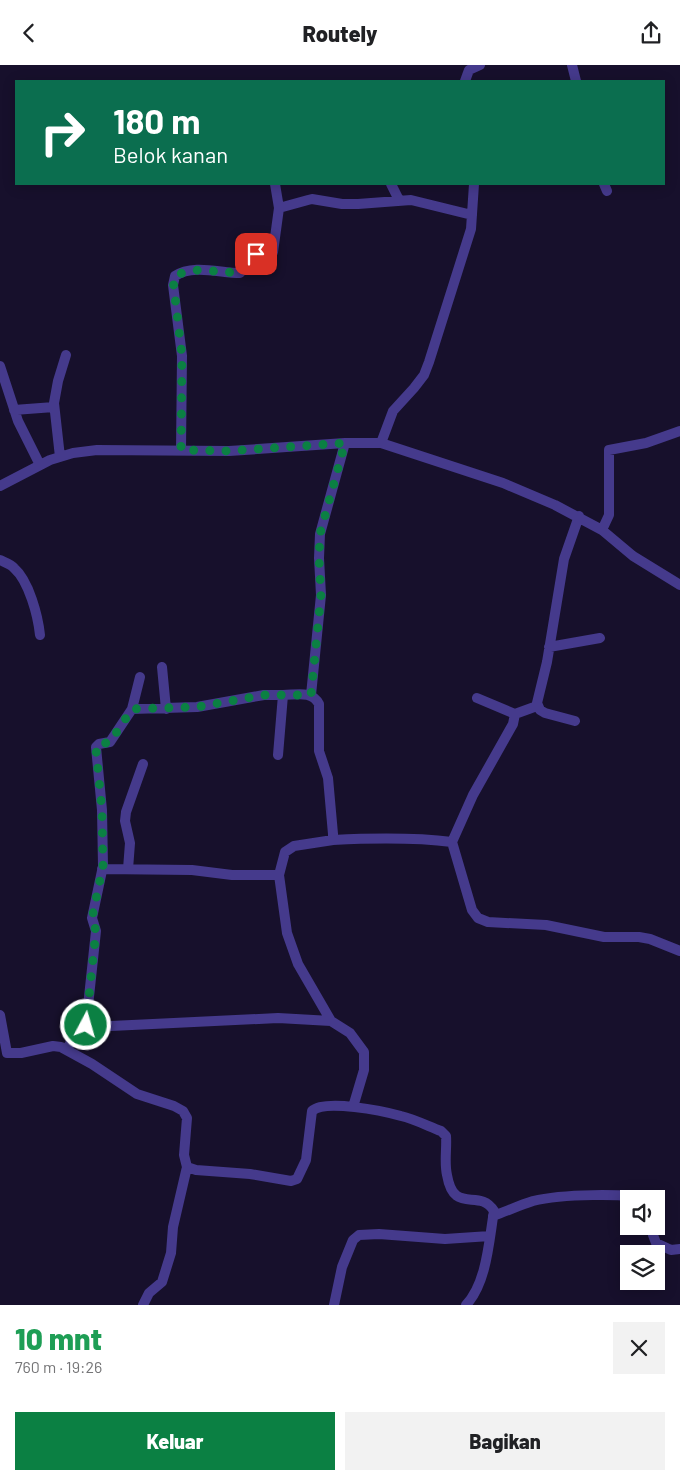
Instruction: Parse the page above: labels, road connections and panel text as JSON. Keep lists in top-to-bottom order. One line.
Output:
{"page":{"header":"Routely","turn":["180 m","Belok kanan"],"heading":["10 mnt","760 m · 19:26"],"buttons":["Keluar","Bagikan"]}}
